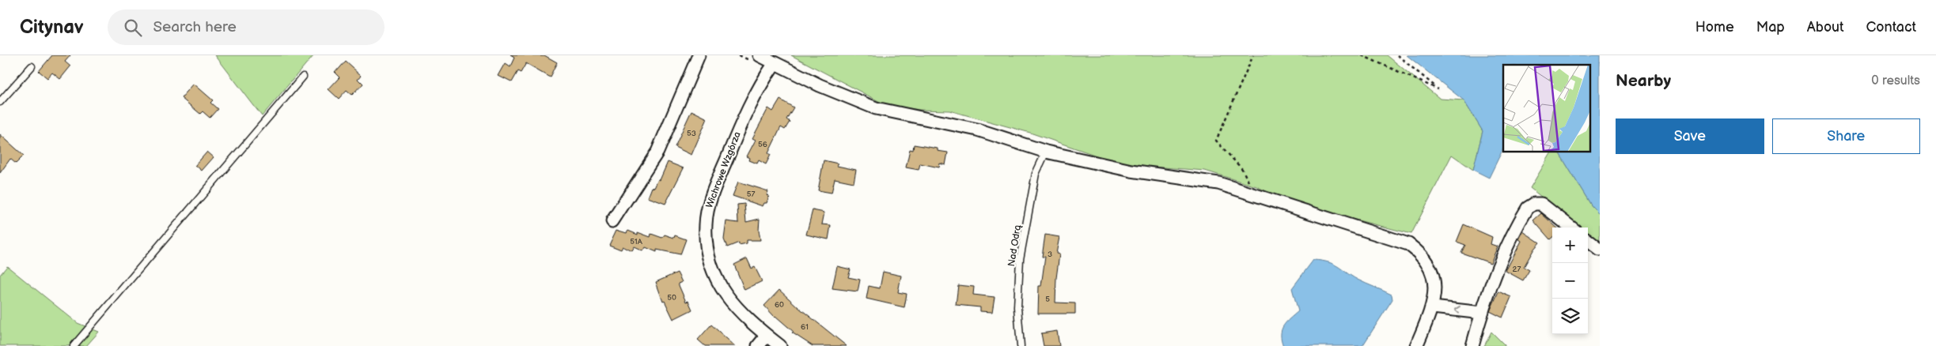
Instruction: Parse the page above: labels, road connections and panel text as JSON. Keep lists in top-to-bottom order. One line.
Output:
{"streets":{"street":["Wichrowe Wzgórza"],"lane":["Nad Odrą"]},"house_numbers":["53","56","57","51A","3","27","50","5","60","61"],"page":{"header":"Citynav","search":"Search here","nav":["Home","Map","About","Contact"],"heading":["Nearby","0 results"],"buttons":["Save","Share"],"map_buttons":["+","−"]}}
